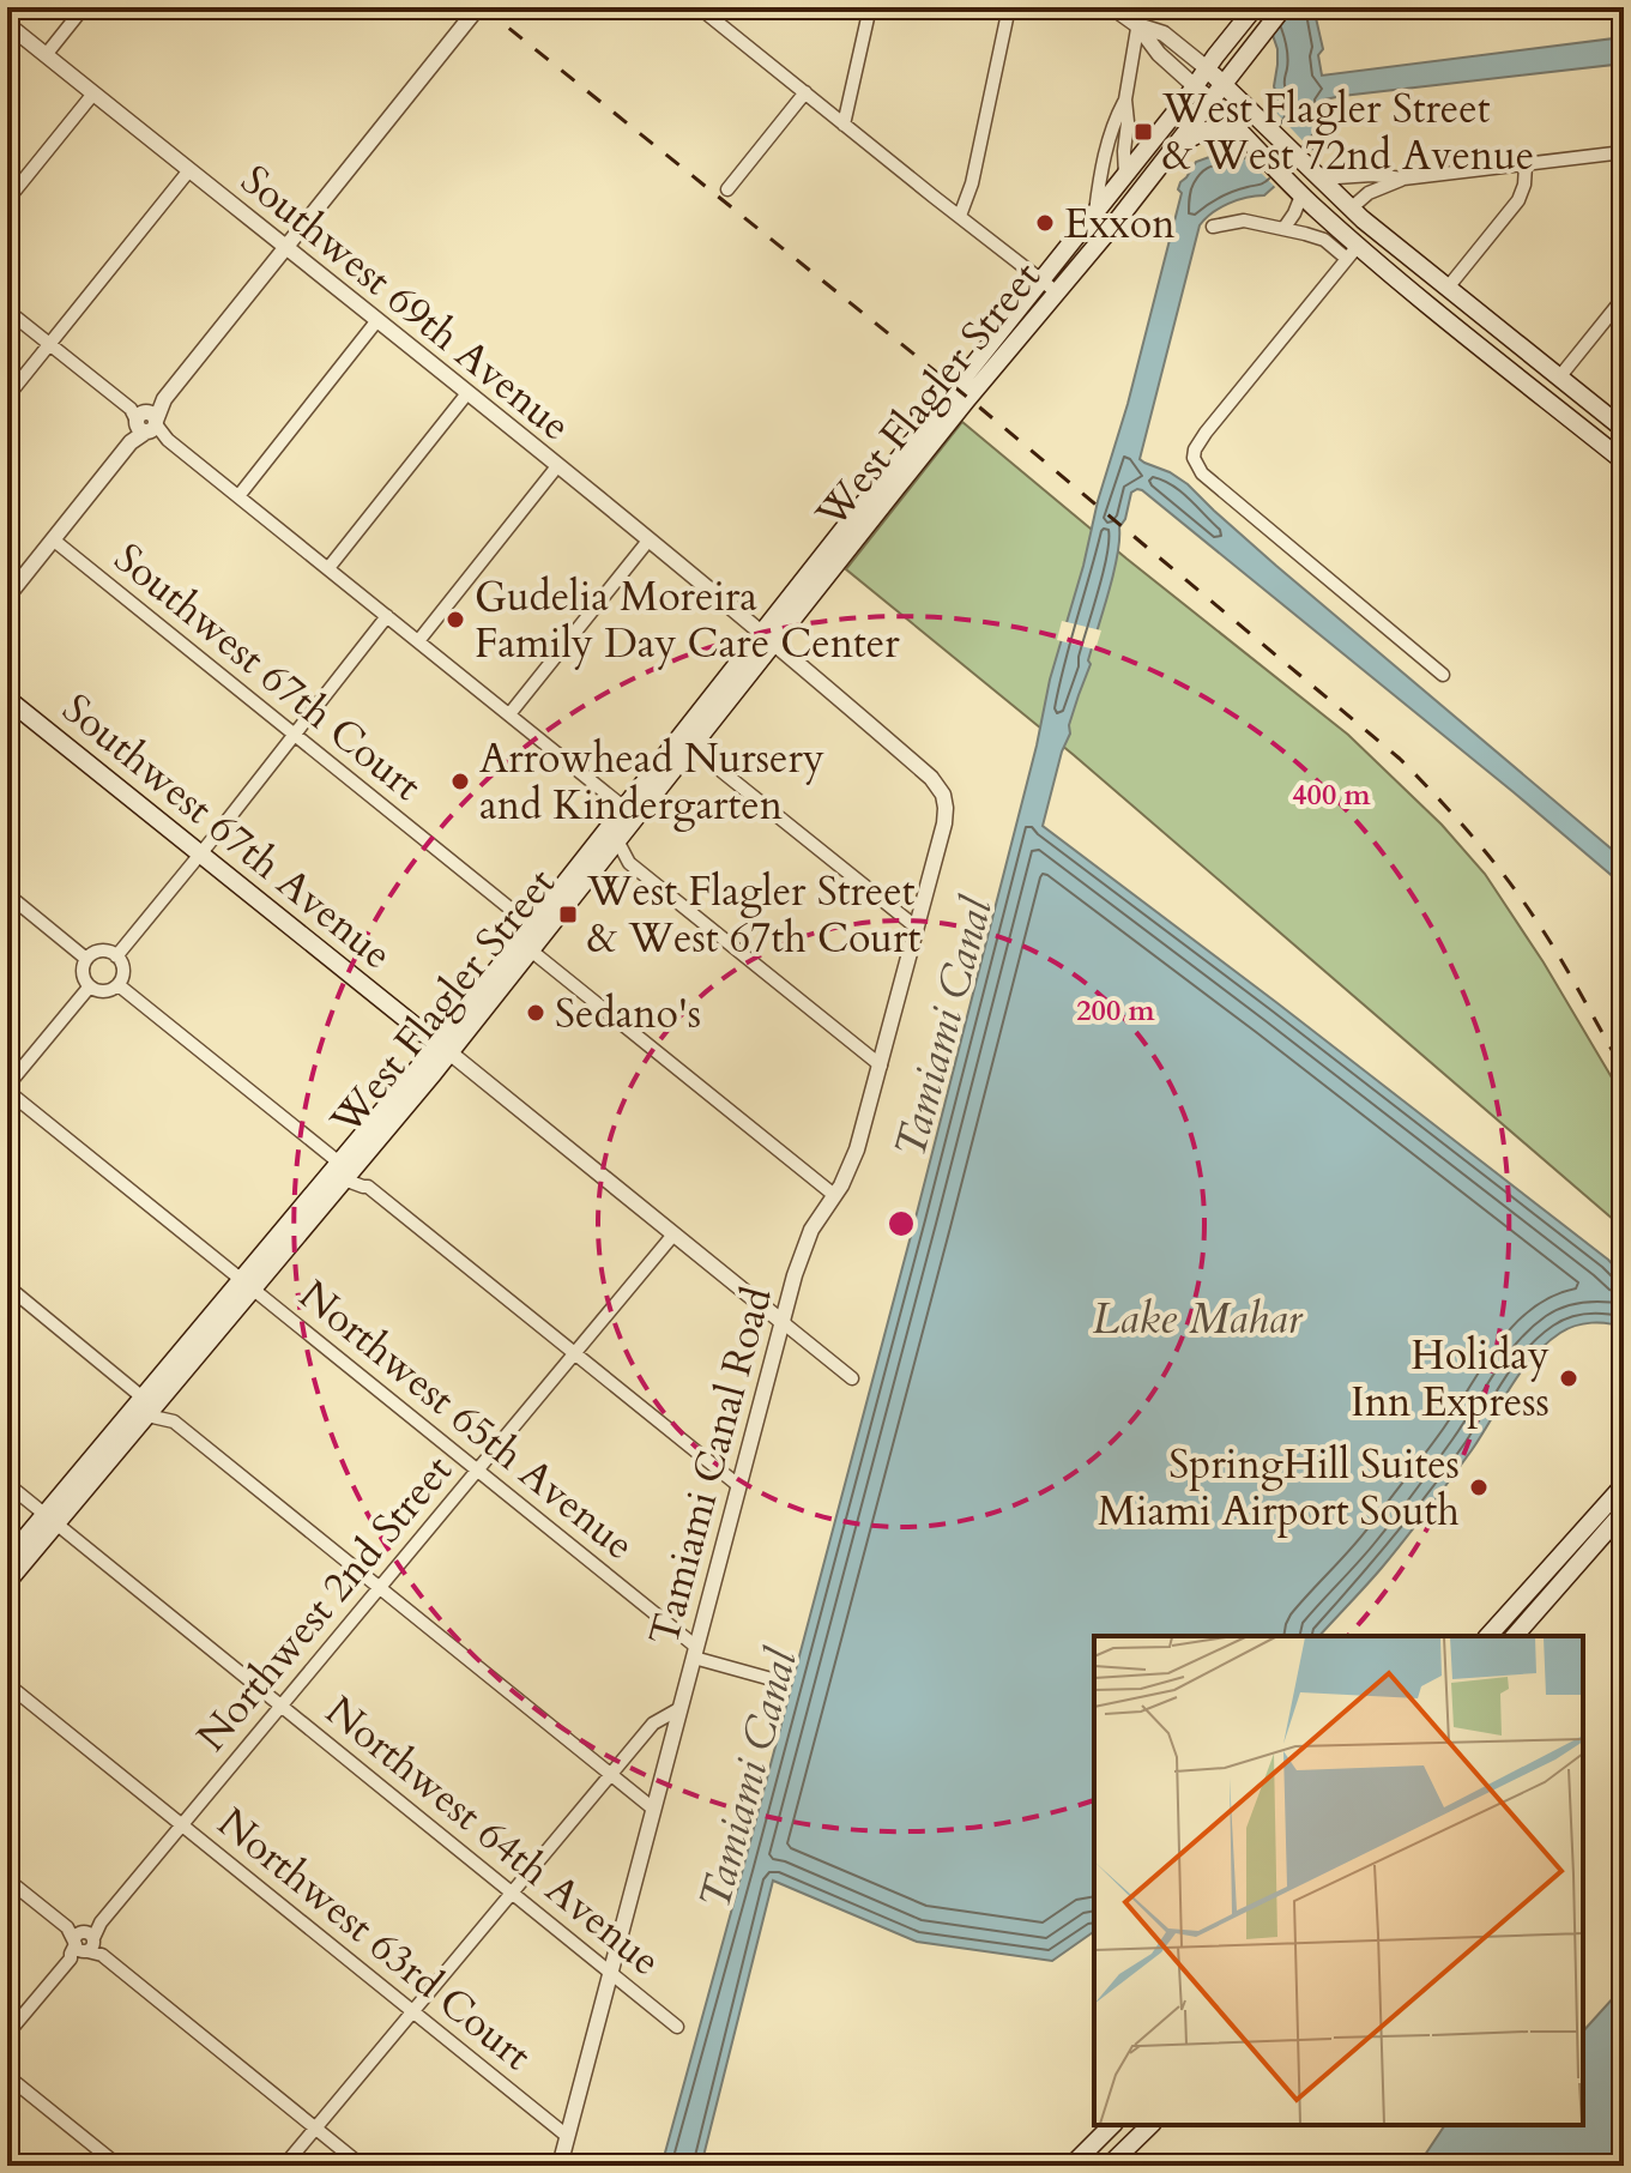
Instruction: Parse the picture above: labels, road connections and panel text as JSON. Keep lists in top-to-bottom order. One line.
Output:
{"streets":{"main road":["West Flagler Street","Southwest 67th Avenue"],"street":["Southwest 69th Avenue","Southwest 67th Court","Northwest 65th Avenue","Tamiami Canal Road","Northwest 2nd Street","Northwest 64th Avenue","Northwest 63rd Court"]},"crossings":[["Southwest 69th Avenue","West Flagler Street"],["Southwest 69th Avenue","Tamiami Canal Road"],["West Flagler Street","Southwest 67th Court"],["West Flagler Street","Southwest 67th Avenue"],["West Flagler Street","Northwest 65th Avenue"],["West Flagler Street","Northwest 64th Avenue"],["Northwest 65th Avenue","Tamiami Canal Road"],["Northwest 65th Avenue","Northwest 2nd Street"],["Tamiami Canal Road","Northwest 64th Avenue"],["Tamiami Canal Road","Northwest 63rd Court"],["Northwest 2nd Street","Northwest 64th Avenue"],["Northwest 2nd Street","Northwest 63rd Court"]],"water":["Tamiami Canal","Lake Mahar"],"places":{"transit":["West Flagler Street & West 72nd Avenue","West Flagler Street & West 67th Court"],"other":["Exxon","Gudelia Moreira Family Day Care Center","Arrowhead Nursery and Kindergarten","Sedano's","Holiday Inn Express","SpringHill Suites Miami Airport South"]},"rings":["400 m","200 m"]}
